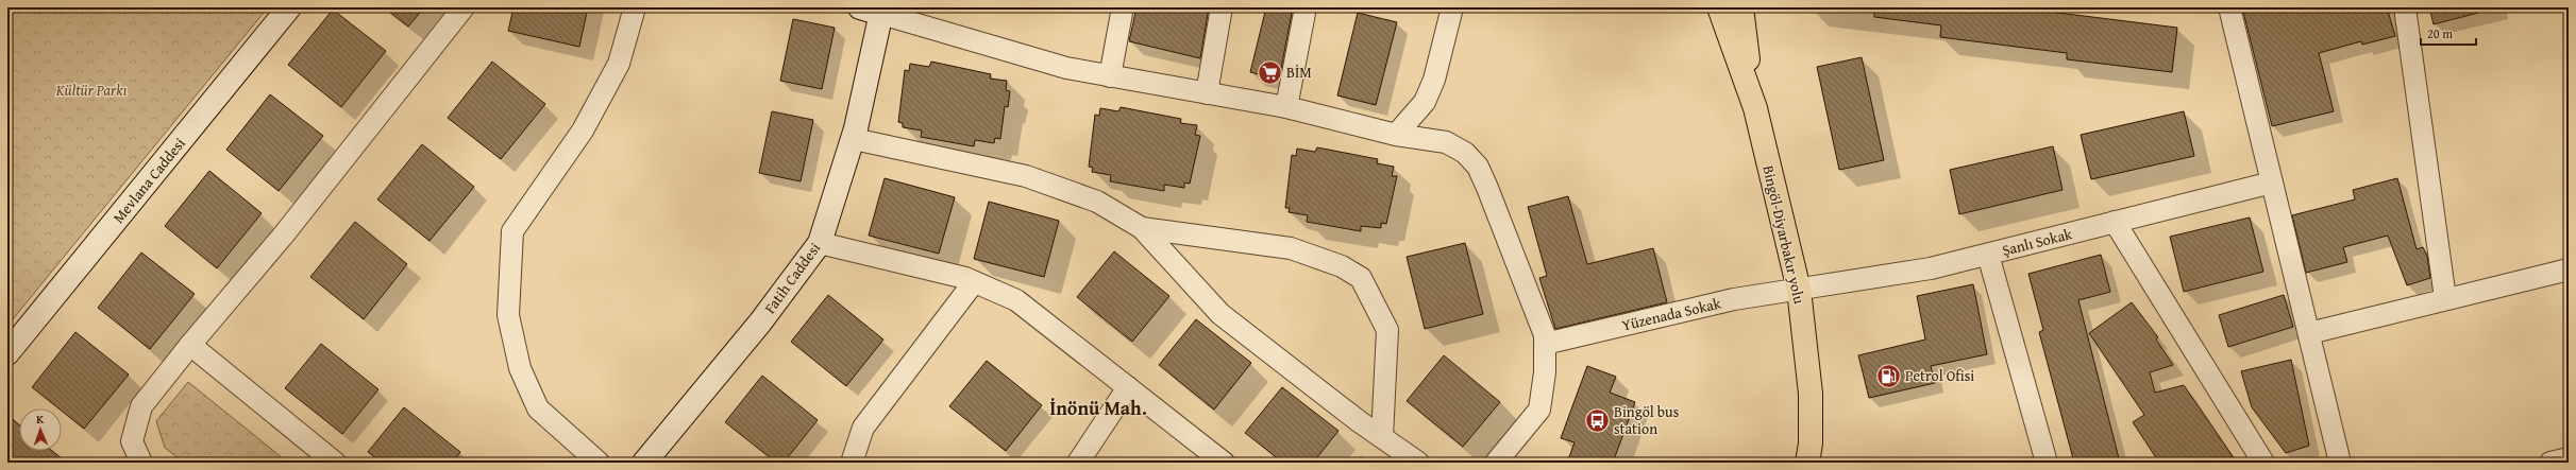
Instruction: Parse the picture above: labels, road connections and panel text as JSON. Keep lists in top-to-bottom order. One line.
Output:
{"streets":{"main road":["Bingöl-Diyarbakır yolu"],"street":["Mevlana Caddesi","Şanlı Sokak","Fatih Caddesi","Yüzenada Sokak"]},"crossings":[["Bingöl-Diyarbakır yolu","Şanlı Sokak"],["Bingöl-Diyarbakır yolu","Yüzenada Sokak"],["Şanlı Sokak","Yüzenada Sokak"]],"districts":["İnönü Mah."],"parks":["Kültür Parkı"],"places":{"supermarket":["BİM"],"fuel station":["Petrol Ofisi"],"bus stop":["Bingöl bus station"]},"scale_bar":"20 m","north":"top"}
